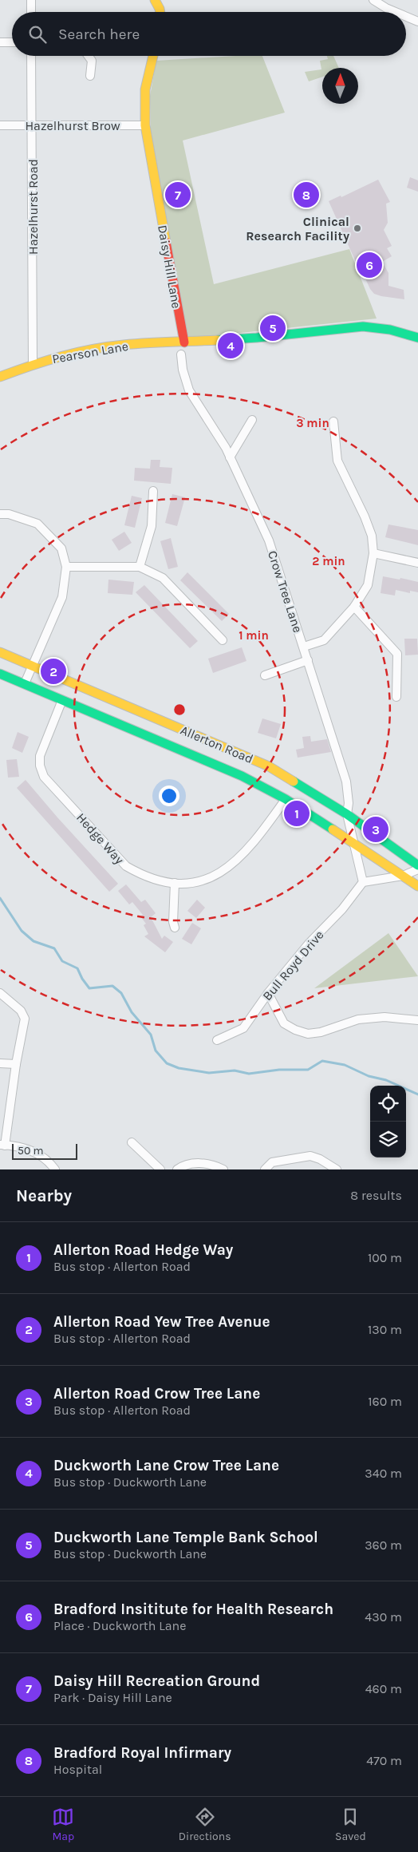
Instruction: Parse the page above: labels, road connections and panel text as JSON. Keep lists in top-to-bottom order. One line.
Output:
{"streets":{"street":["Hazelhurst Brow","Hazelhurst Road","Daisy Hill Lane","Pearson Lane","Crow Tree Lane","Allerton Road","Hedge Way","Bull Royd Drive"]},"crossings":[["Hazelhurst Brow","Hazelhurst Road"],["Hazelhurst Brow","Daisy Hill Lane"],["Hazelhurst Road","Pearson Lane"],["Daisy Hill Lane","Pearson Lane"],["Crow Tree Lane","Allerton Road"],["Allerton Road","Hedge Way"]],"places":["Clinical Research Facility"],"scale_bar":"50 m","north":"top","page":{"search":"Search here","pins":["7","8","6","5","4","2","1","3"],"scale":"50 m","heading":["Nearby","8 results"],"list":[{"mark":"1","name":"Allerton Road Hedge Way","note":"Bus stop · Allerton Road","value":"100 m"},{"mark":"2","name":"Allerton Road Yew Tree Avenue","note":"Bus stop · Allerton Road","value":"130 m"},{"mark":"3","name":"Allerton Road Crow Tree Lane","note":"Bus stop · Allerton Road","value":"160 m"},{"mark":"4","name":"Duckworth Lane Crow Tree Lane","note":"Bus stop · Duckworth Lane","value":"340 m"},{"mark":"5","name":"Duckworth Lane Temple Bank School","note":"Bus stop · Duckworth Lane","value":"360 m"},{"mark":"6","name":"Bradford Insititute for Health Research","note":"Place · Duckworth Lane","value":"430 m"},{"mark":"7","name":"Daisy Hill Recreation Ground","note":"Park · Daisy Hill Lane","value":"460 m"},{"mark":"8","name":"Bradford Royal Infirmary","note":"Hospital","value":"470 m"}],"nav":["Map","Directions","Saved"]},"rings":["3 min","2 min","1 min"]}
